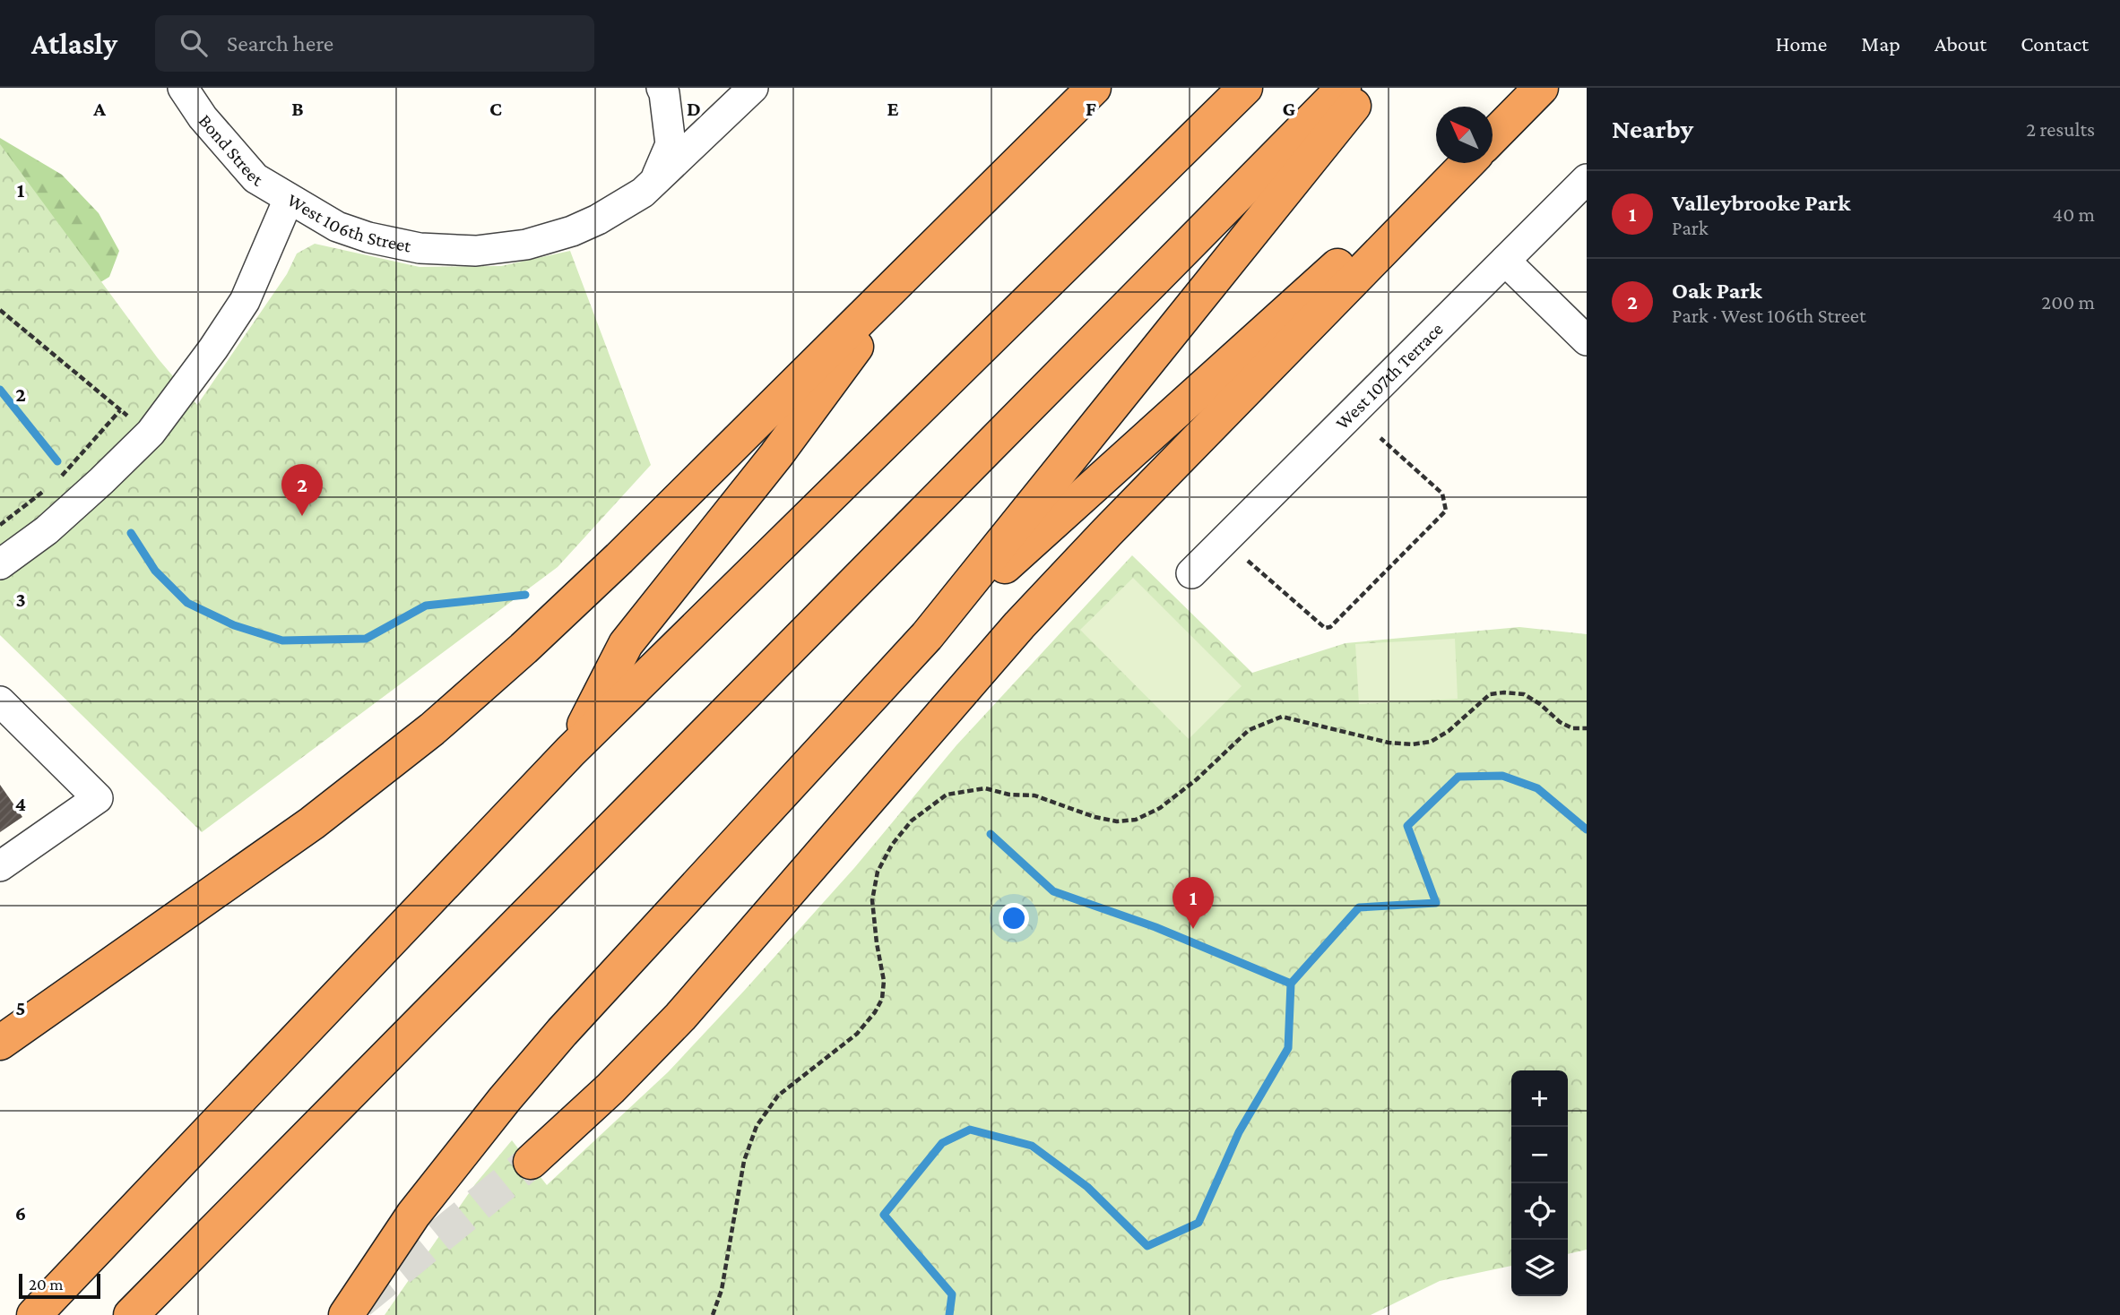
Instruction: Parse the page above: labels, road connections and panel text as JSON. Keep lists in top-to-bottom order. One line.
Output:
{"streets":{"street":["Bond Street","West 106th Street","West 107th Terrace"]},"crossings":[["Bond Street","West 106th Street"]],"scale_bar":"20 m","north":"top left","page":{"header":"Atlasly","search":"Search here","nav":["Home","Map","About","Contact"],"heading":["Nearby","2 results"],"list":[{"mark":"1","name":"Valleybrooke Park","note":"Park","value":"40 m"},{"mark":"2","name":"Oak Park","note":"Park · West 106th Street","value":"200 m"}],"pins":["2","1"],"map_buttons":["+","−"],"scale":"20 m"},"grid":{"columns":["A","B","C","D","E","F","G"],"rows":["1","2","3","4","5","6"]}}
